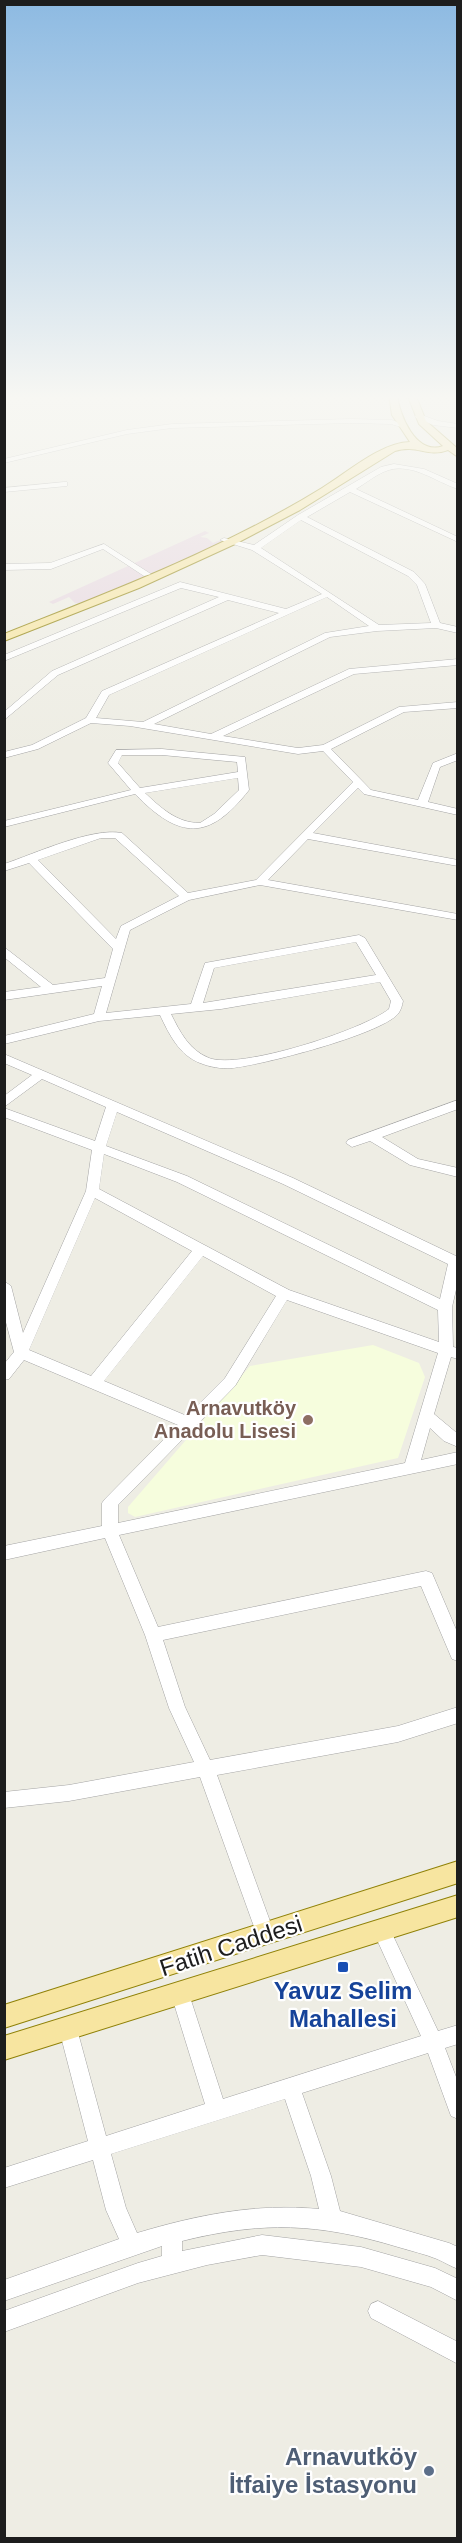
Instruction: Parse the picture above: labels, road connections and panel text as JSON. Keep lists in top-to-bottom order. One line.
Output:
{"streets":{"main road":["Fatih Caddesi"]},"places":{"other":["Arnavutköy Anadolu Lisesi","Arnavutköy İtfaiye İstasyonu"],"transit":["Yavuz Selim Mahallesi"]}}
